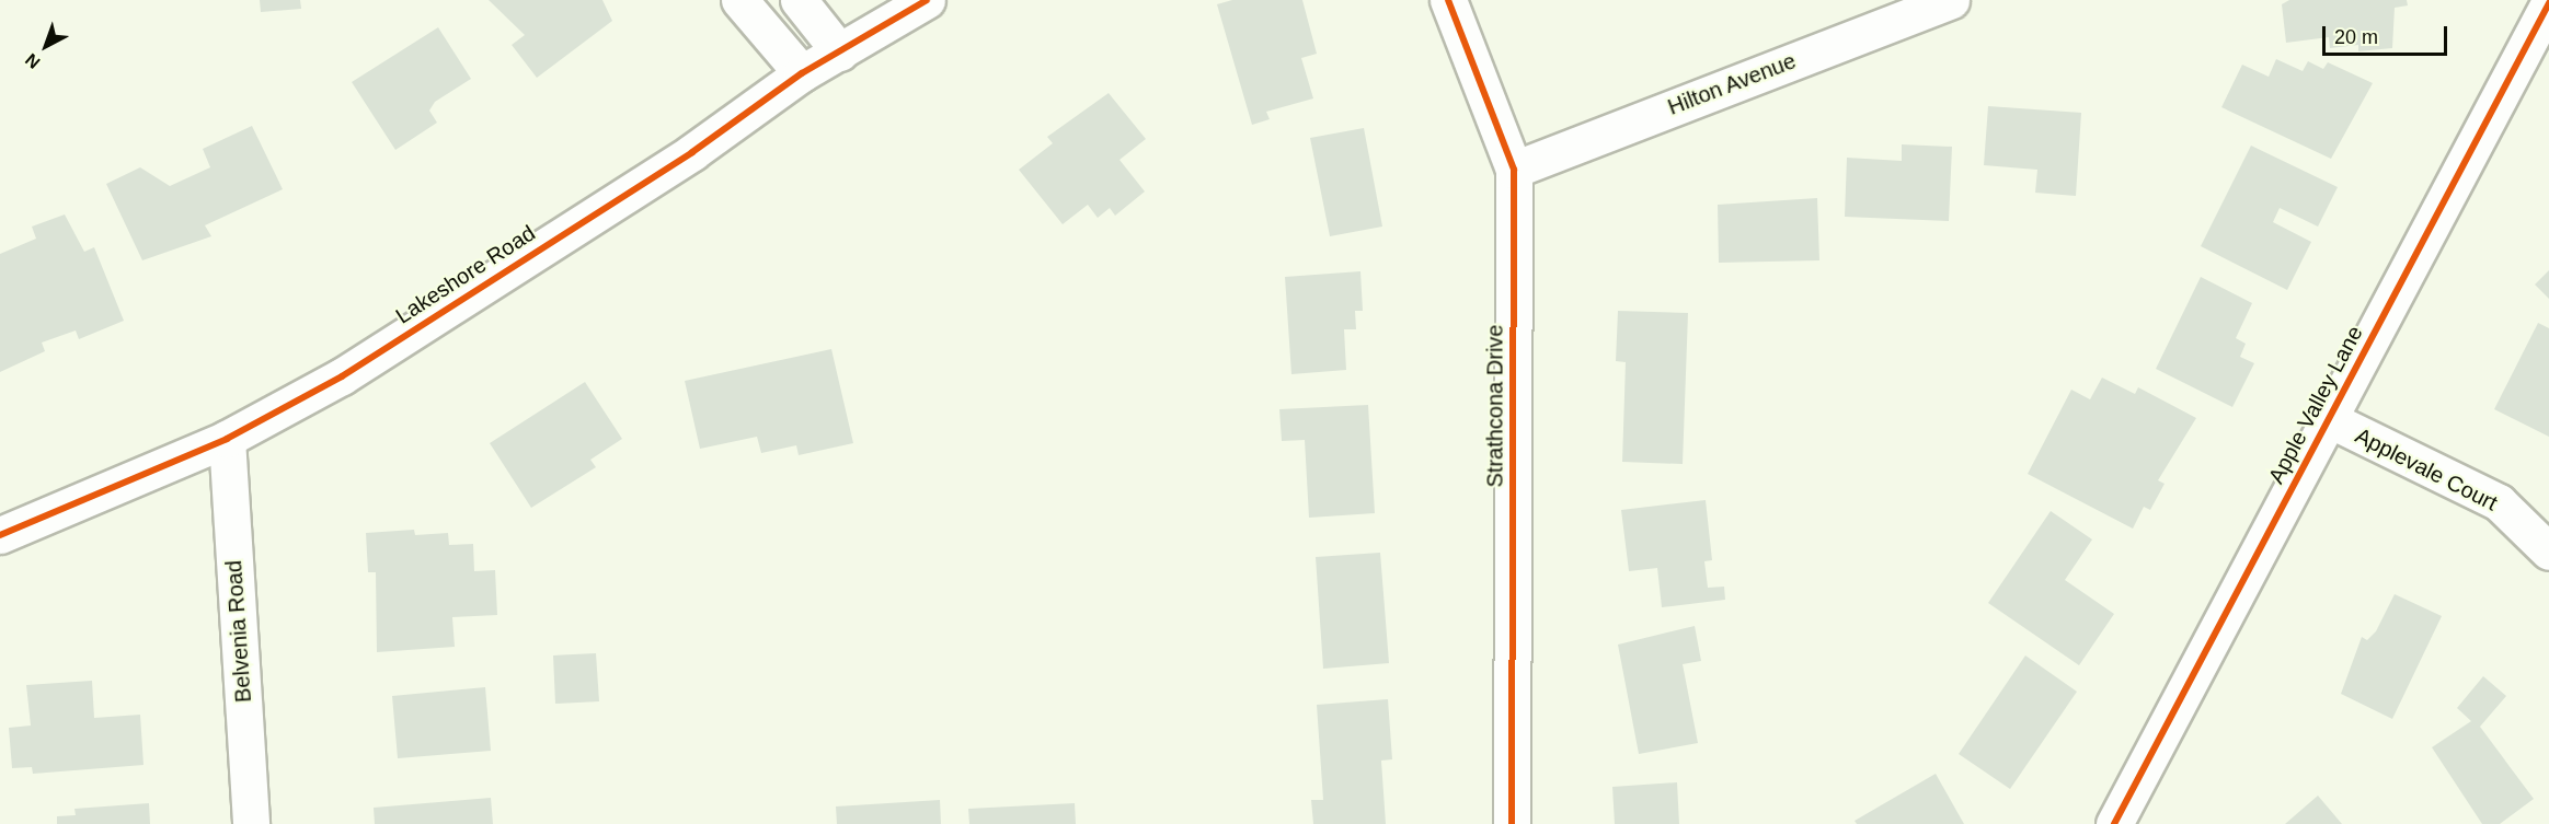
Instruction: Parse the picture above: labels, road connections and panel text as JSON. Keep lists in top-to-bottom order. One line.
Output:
{"streets":{"street":["Hilton Avenue","Lakeshore Road","Apple Valley Lane","Strathcona Drive","Applevale Court","Belvenia Road"]},"crossings":[["Hilton Avenue","Strathcona Drive"],["Lakeshore Road","Belvenia Road"],["Apple Valley Lane","Applevale Court"]],"scale_bar":"20 m","north":"bottom left"}
